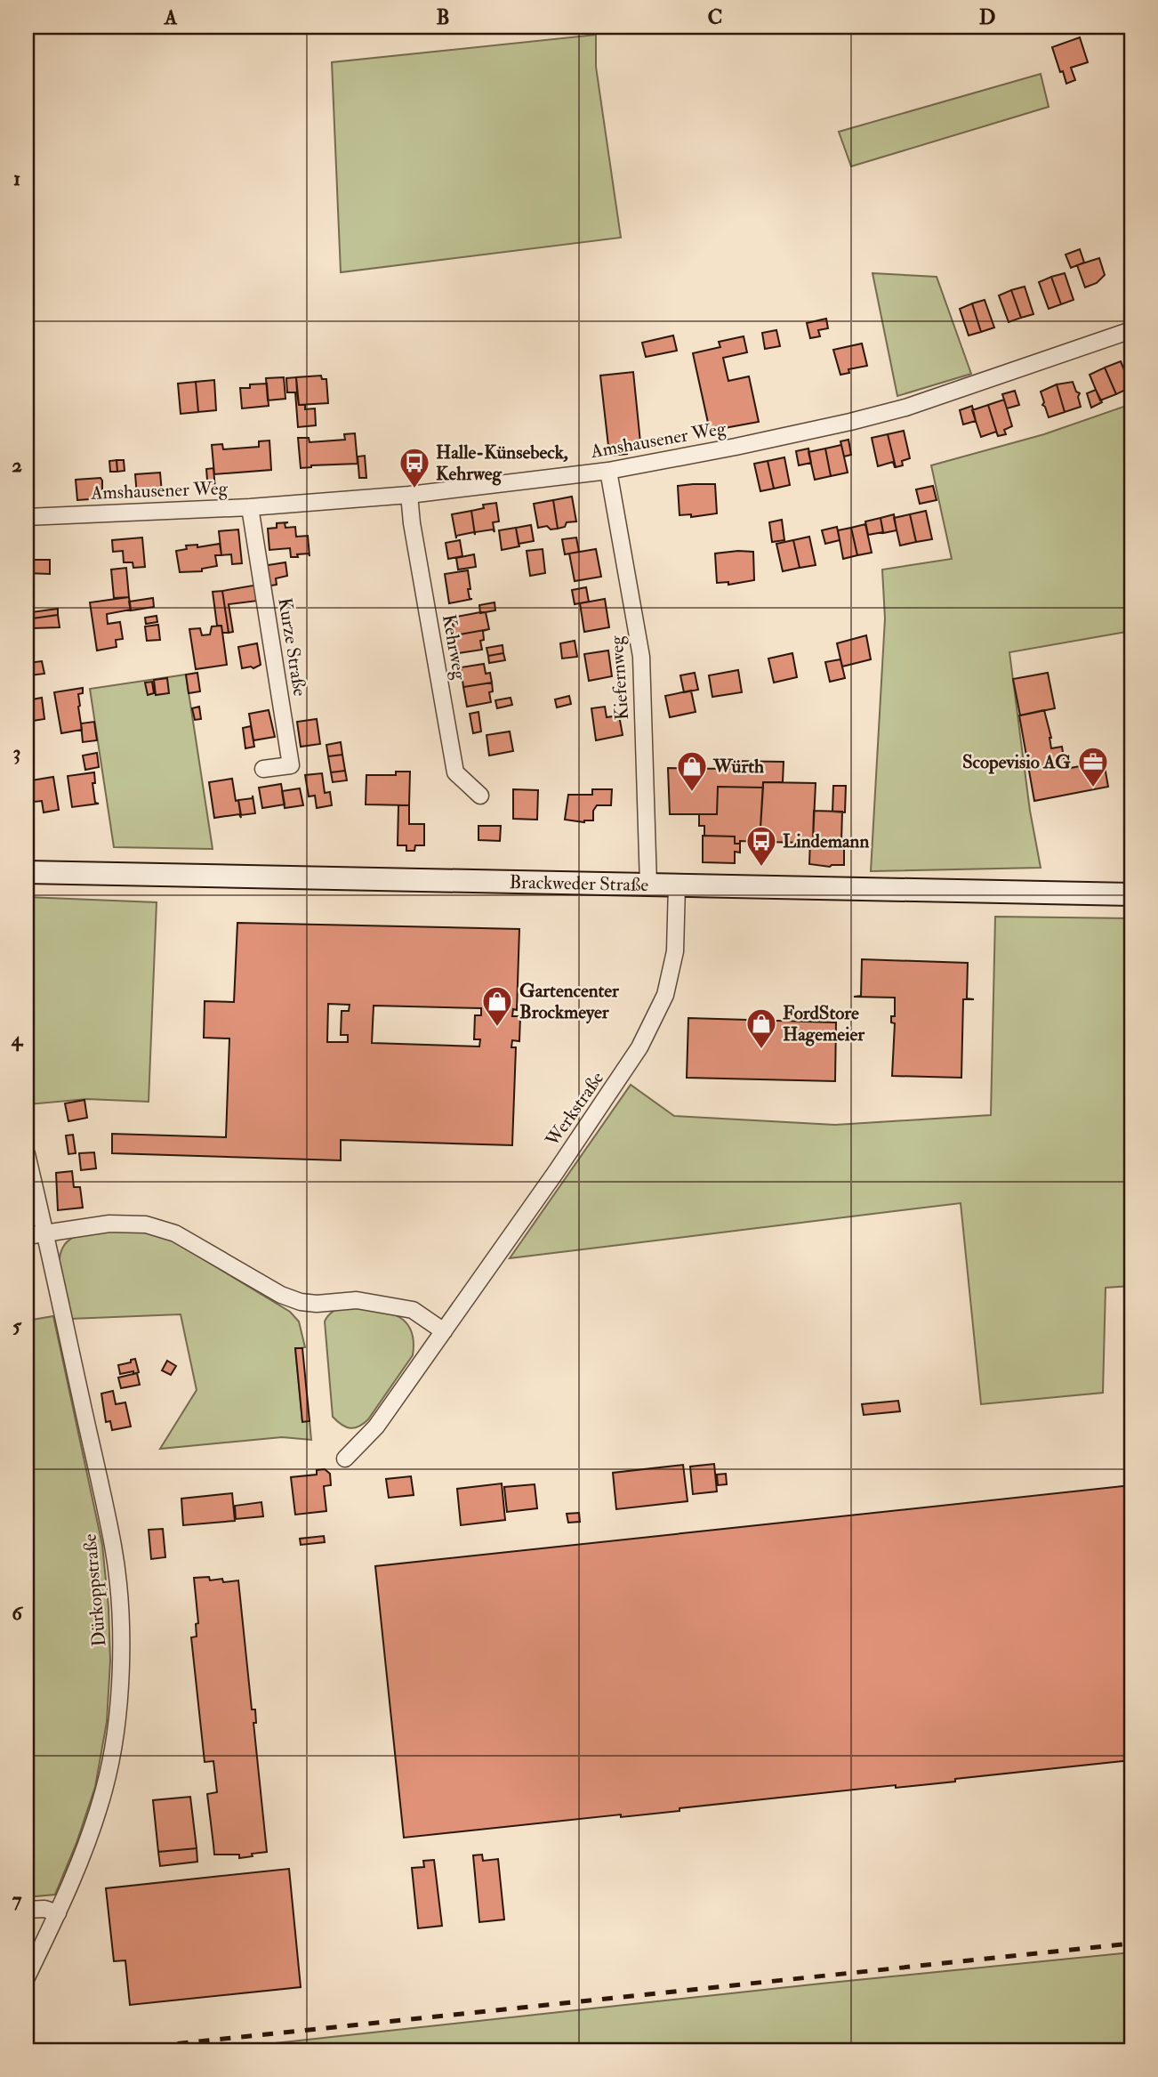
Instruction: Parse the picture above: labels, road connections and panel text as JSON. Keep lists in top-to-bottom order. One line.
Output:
{"streets":{"street":["Amshausener Weg","Kurze Straße","Kehrweg","Kiefernweg","Brackweder Straße","Werkstraße","Dürkoppstraße"]},"crossings":[["Amshausener Weg","Kurze Straße"],["Amshausener Weg","Kehrweg"],["Amshausener Weg","Kiefernweg"],["Kiefernweg","Brackweder Straße"],["Brackweder Straße","Werkstraße"]],"places":{"bus stop":["Halle-Künsebeck, Kehrweg","Lindemann"],"office":["Scopevisio AG"],"shop":["Würth","Gartencenter Brockmeyer","FordStore Hagemeier"]},"grid":{"columns":["A","B","C","D"],"rows":["1","2","3","4","5","6","7"]}}
